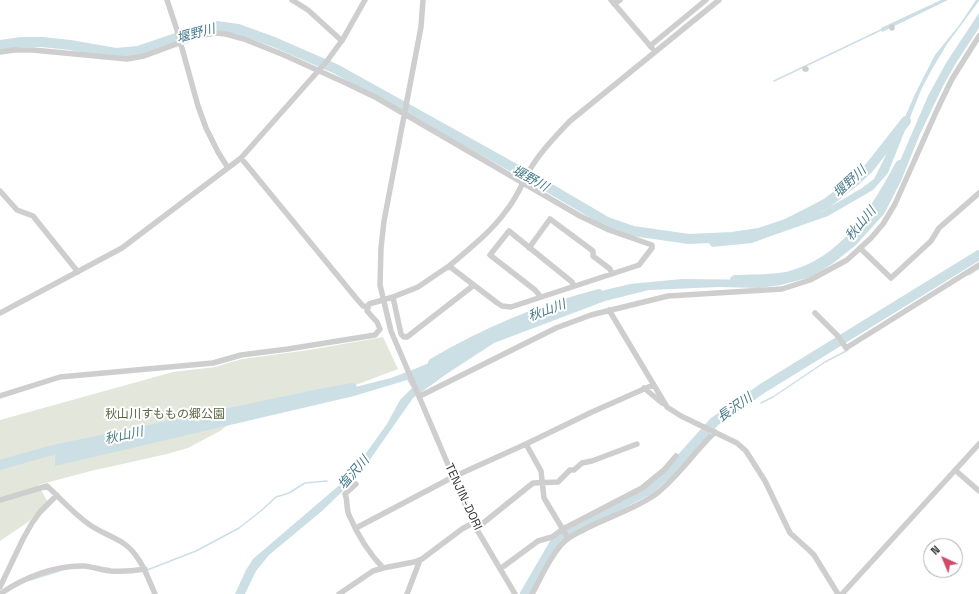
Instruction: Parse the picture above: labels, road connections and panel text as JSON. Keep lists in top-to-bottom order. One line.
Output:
{"streets":{"street":["TENJIN-DORI"]},"water":["堰野川","秋山川","長沢川","塩沢川"],"parks":["秋山川すももの郷公園"],"north":"top left"}
